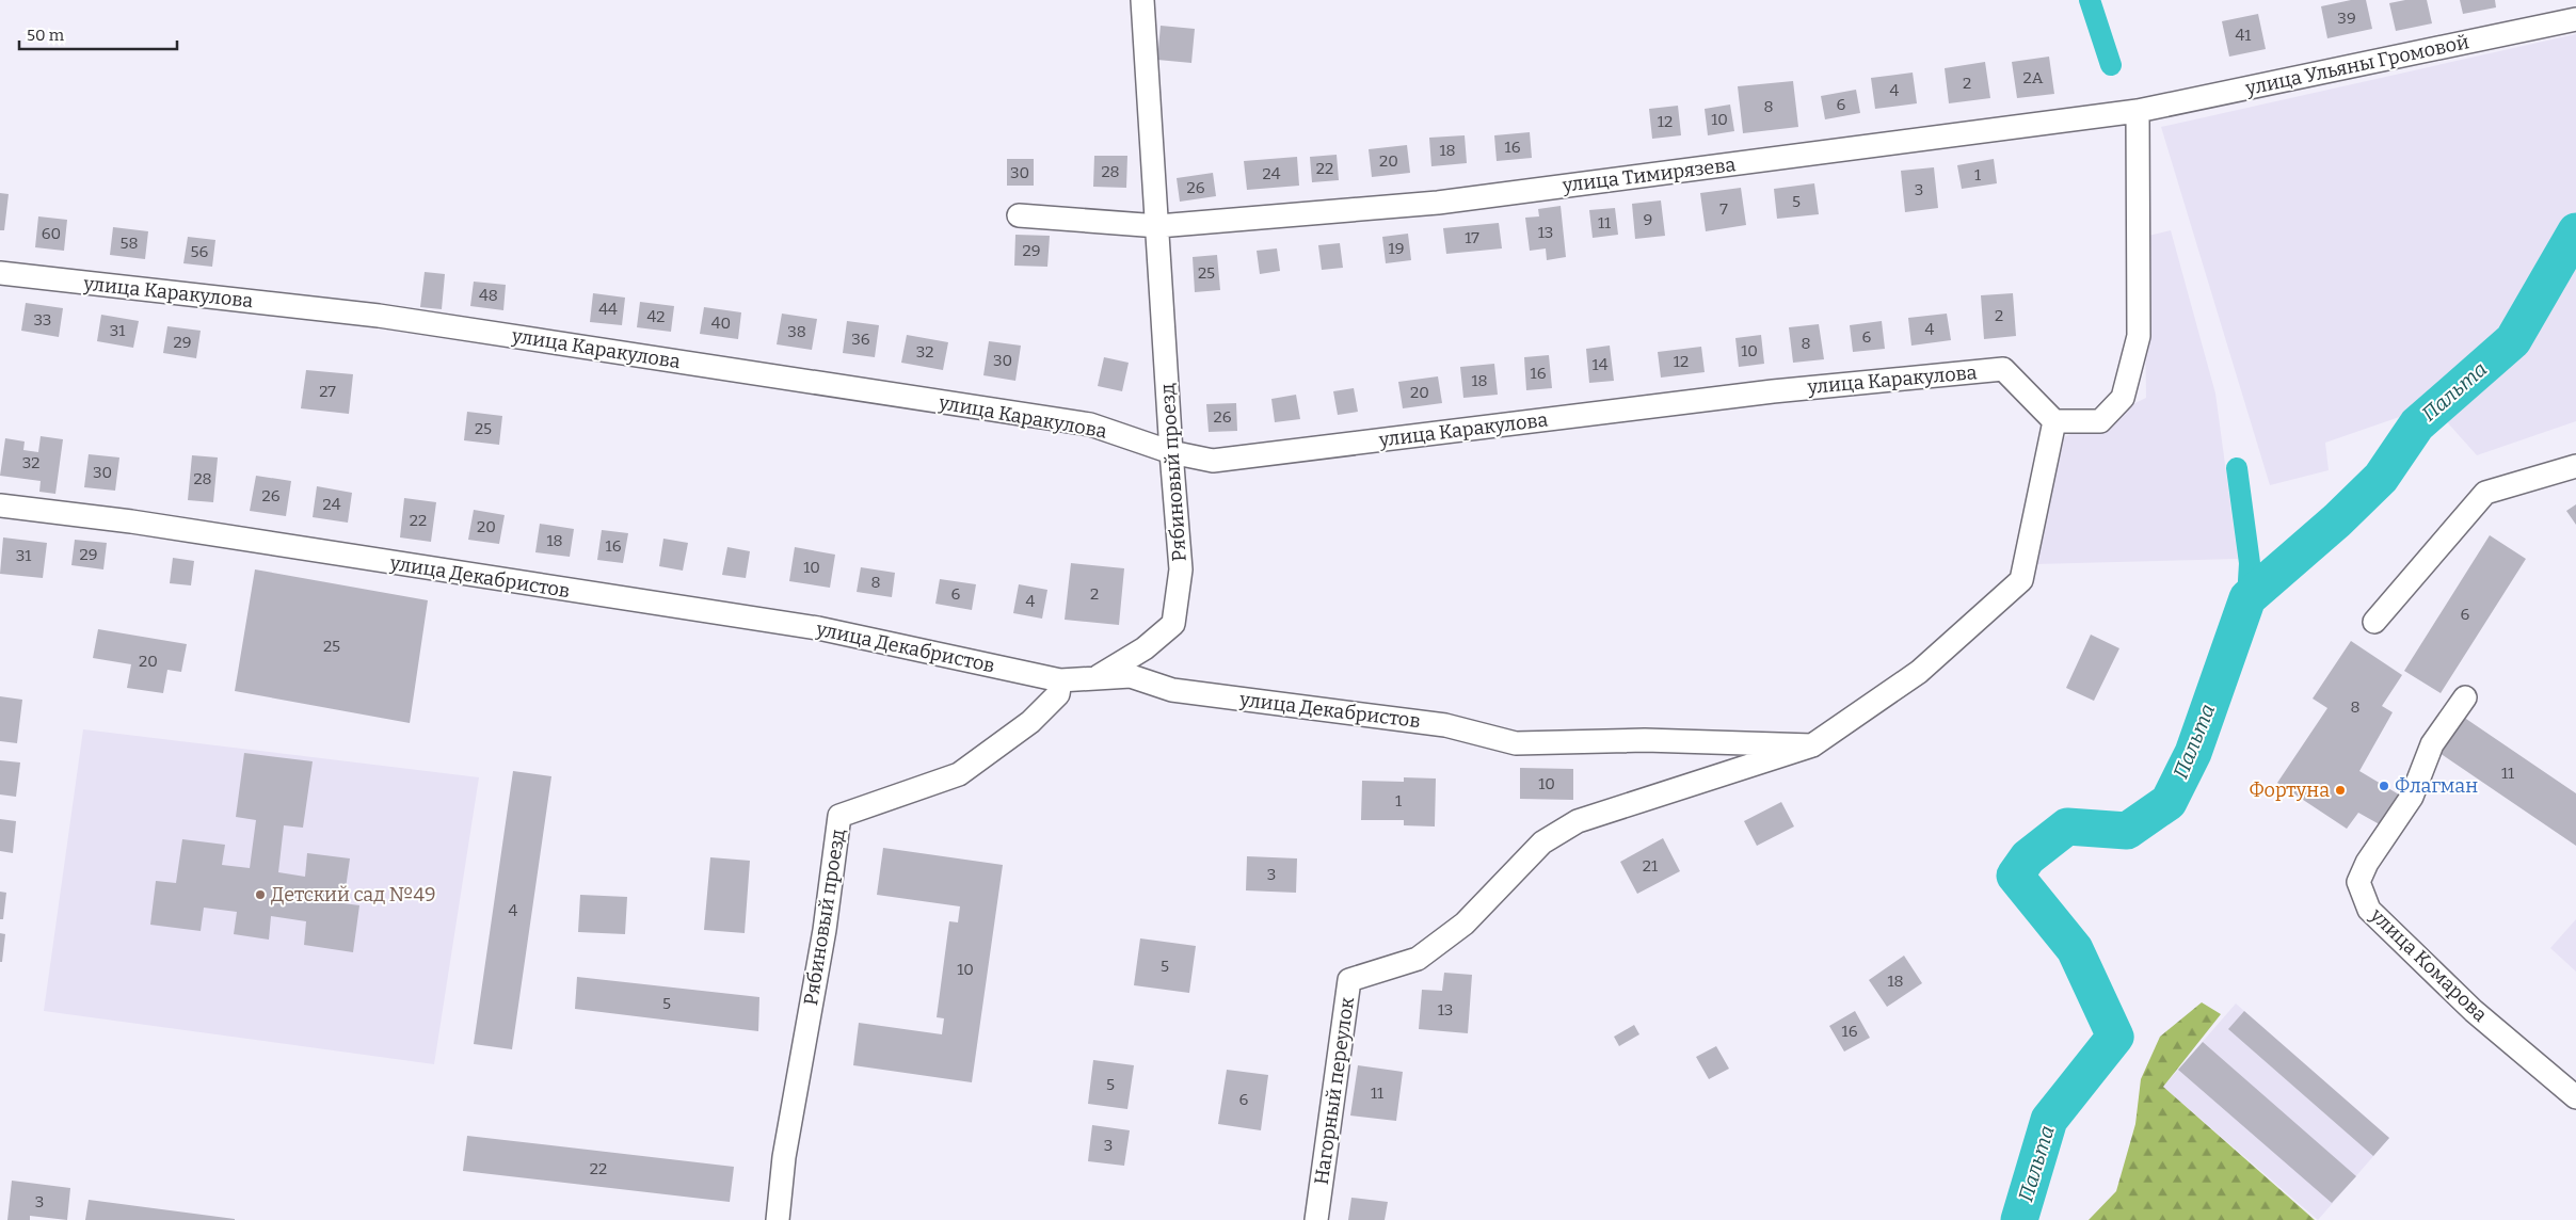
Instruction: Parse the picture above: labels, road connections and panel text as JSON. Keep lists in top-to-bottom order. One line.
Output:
{"streets":{"street":["улица Ульяны Громовой","улица Тимирязева","улица Каракулова","Рябиновый проезд","улица Декабристов","улица Комарова","Нагорный переулок"]},"crossings":[["улица Ульяны Громовой","улица Тимирязева"],["улица Тимирязева","Рябиновый проезд"],["улица Каракулова","Рябиновый проезд"],["Рябиновый проезд","улица Декабристов"],["улица Декабристов","Нагорный переулок"]],"water":["Пальта"],"places":["Флагман","Фортуна","Детский сад №49"],"house_numbers":["39","41","2А","2","4","6","8","10","12","16","18","20","22","28","30","24","1","26","3","5","7","9","11","13","60","17","58","19","29","56","25","48","44","2","42","33","40","4","31","38","6","36","29","8","10","32","30","12","14","16","18","27","20","26","25","32","30","28","26","24","22","20","18","16","29","31","10","8","6","2","4","6","25","20","8","11","10","1","21","3","4","5","10","18","5","13","16","5","11","6","3","22","3"],"scale_bar":"50 m"}
